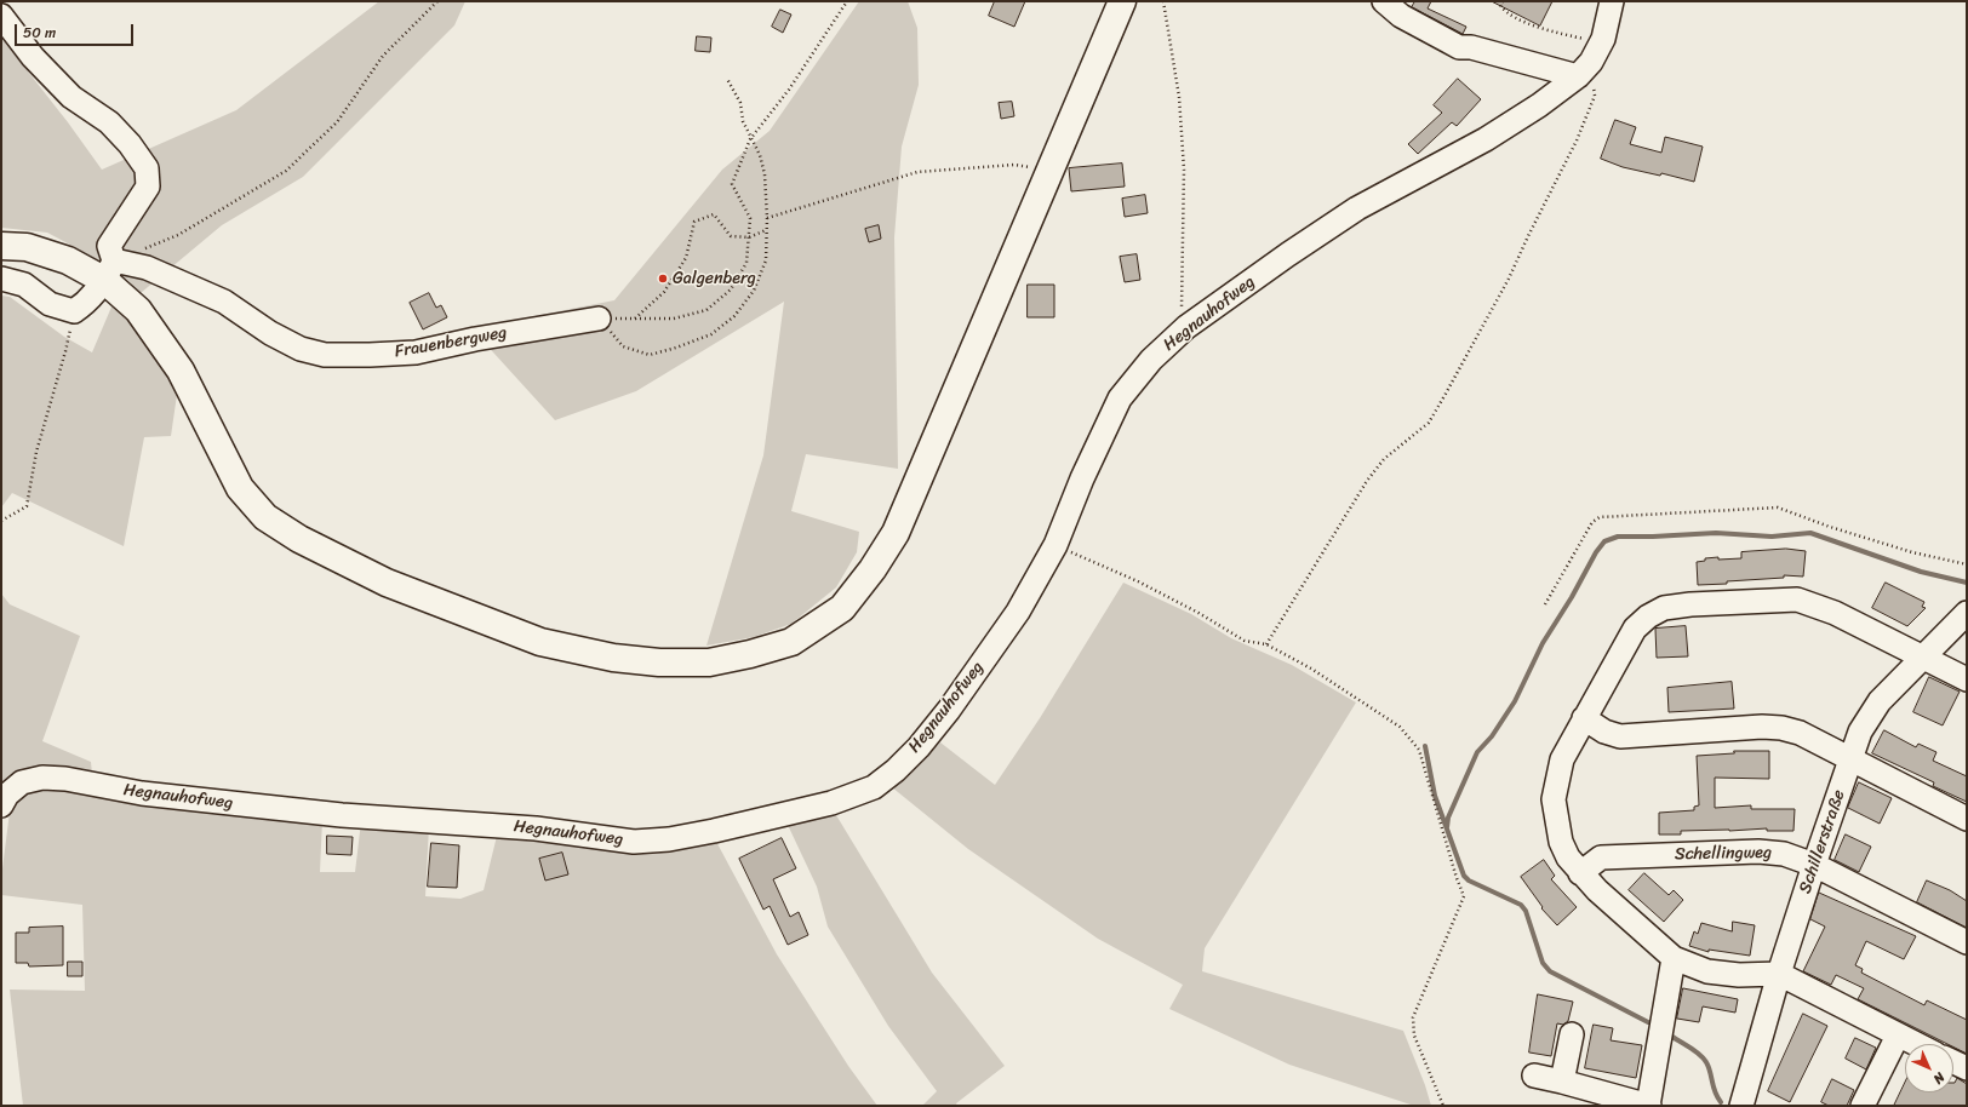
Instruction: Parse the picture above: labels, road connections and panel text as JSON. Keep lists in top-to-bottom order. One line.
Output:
{"streets":{"street":["Hegnauhofweg","Frauenbergweg","Schillerstraße","Schellingweg"]},"crossings":[["Schillerstraße","Schellingweg"]],"places":["Galgenberg"],"scale_bar":"50 m","north":"bottom right"}
